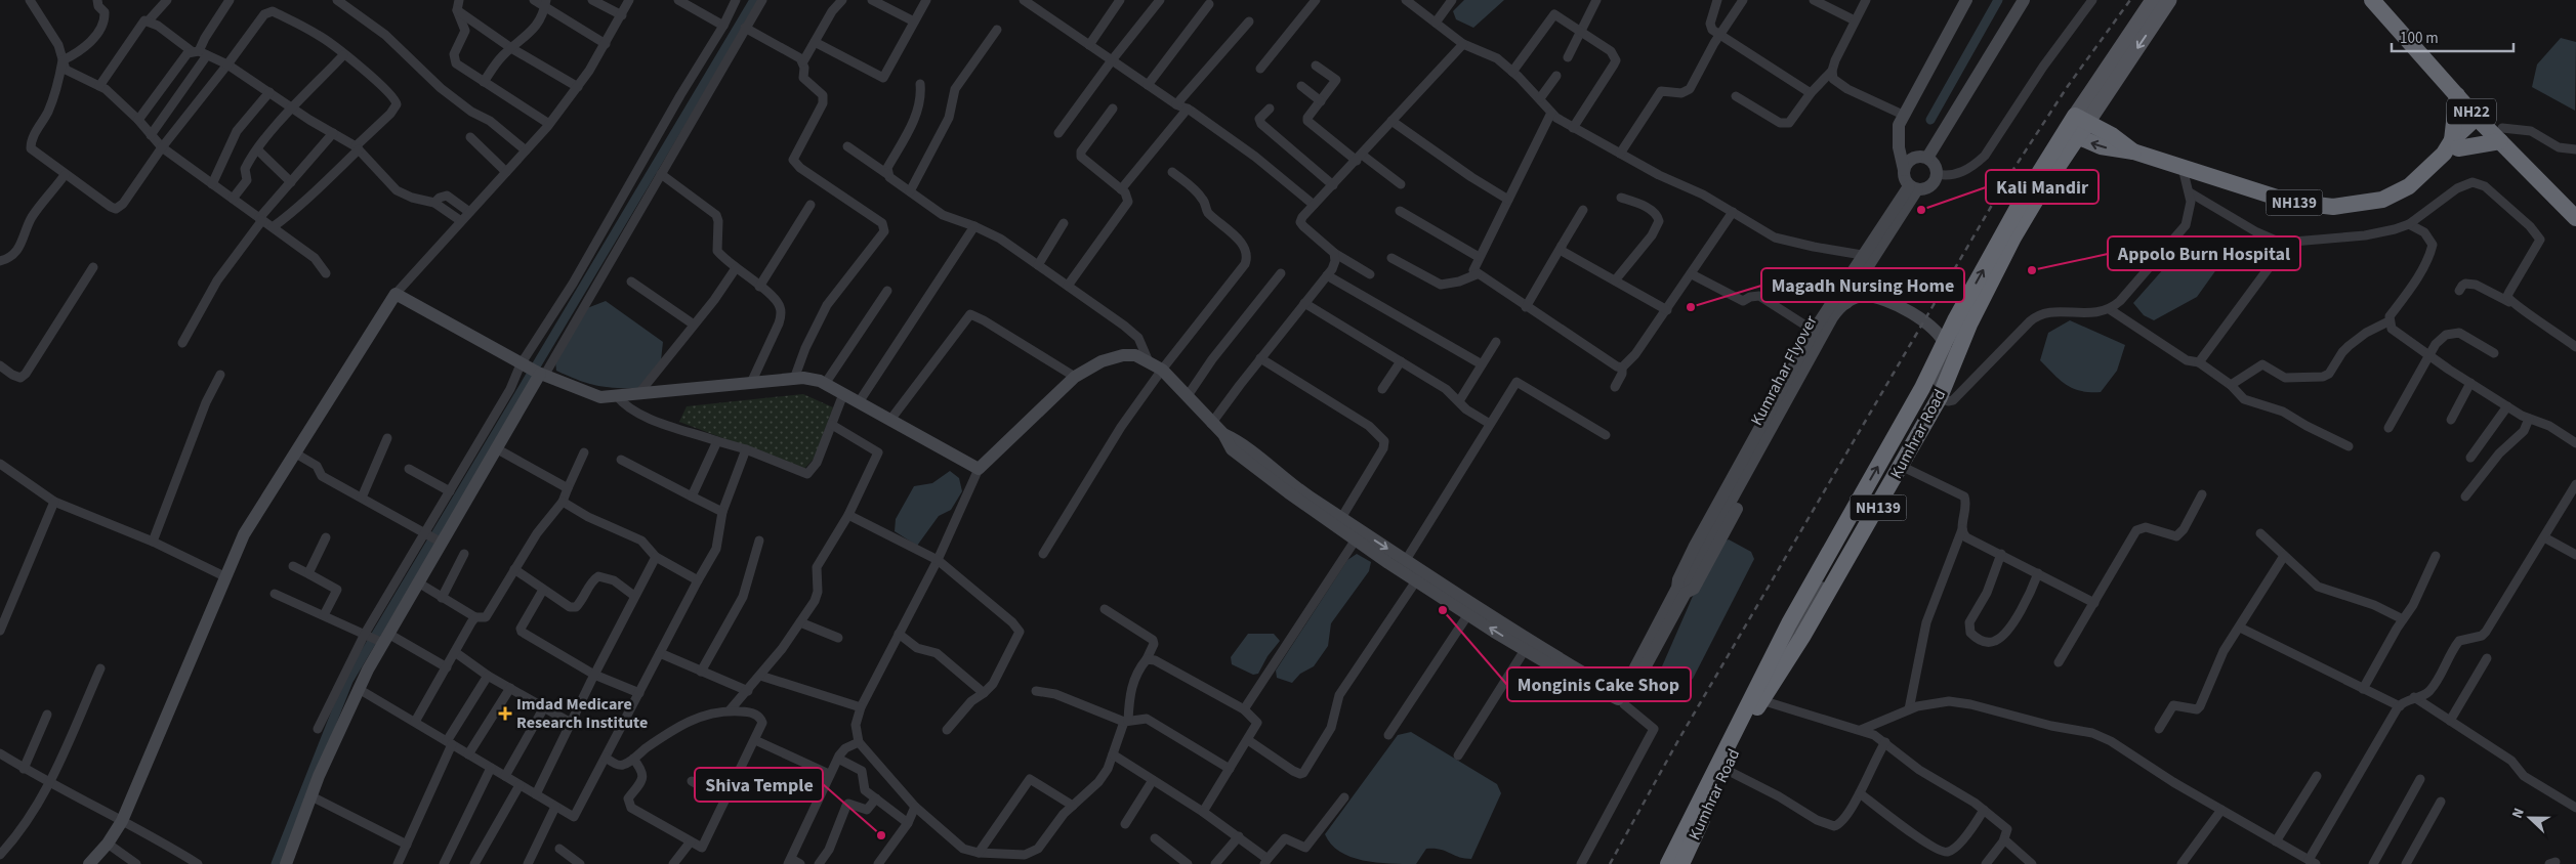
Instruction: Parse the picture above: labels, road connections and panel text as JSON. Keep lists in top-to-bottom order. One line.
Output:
{"streets":{"highway":["NH22","NH139","Kumhrar Road"],"main road":["Kumrahar Flyover"]},"crossings":[["NH22","NH139"],["NH139","Kumrahar Flyover"],["NH139","Kumhrar Road"],["Kumrahar Flyover","Kumhrar Road"]],"places":{"other":["Kali Mandir","Appolo Burn Hospital","Magadh Nursing Home","Monginis Cake Shop","Shiva Temple"],"health":["Imdad Medicare Research Institute"]},"scale_bar":"100 m","north":"left"}
